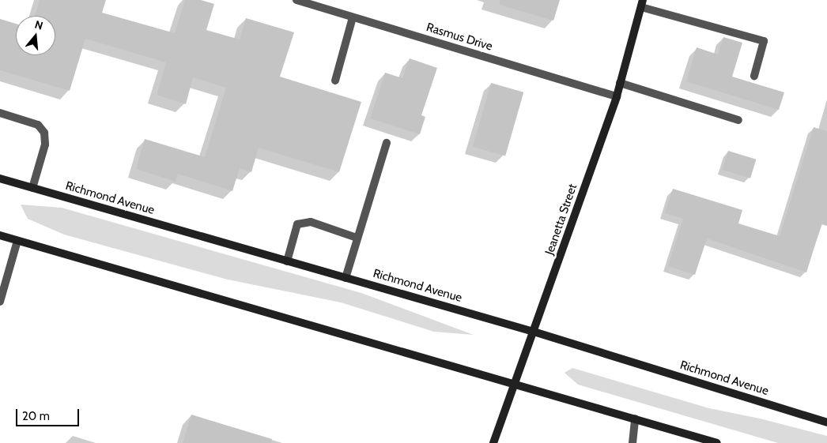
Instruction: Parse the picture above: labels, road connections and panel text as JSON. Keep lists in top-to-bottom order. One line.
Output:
{"streets":{"main road":["Richmond Avenue","Jeanetta Street"],"street":["Rasmus Drive"]},"crossings":[["Rasmus Drive","Jeanetta Street"],["Richmond Avenue","Jeanetta Street"]],"scale_bar":"20 m","north":"top"}
